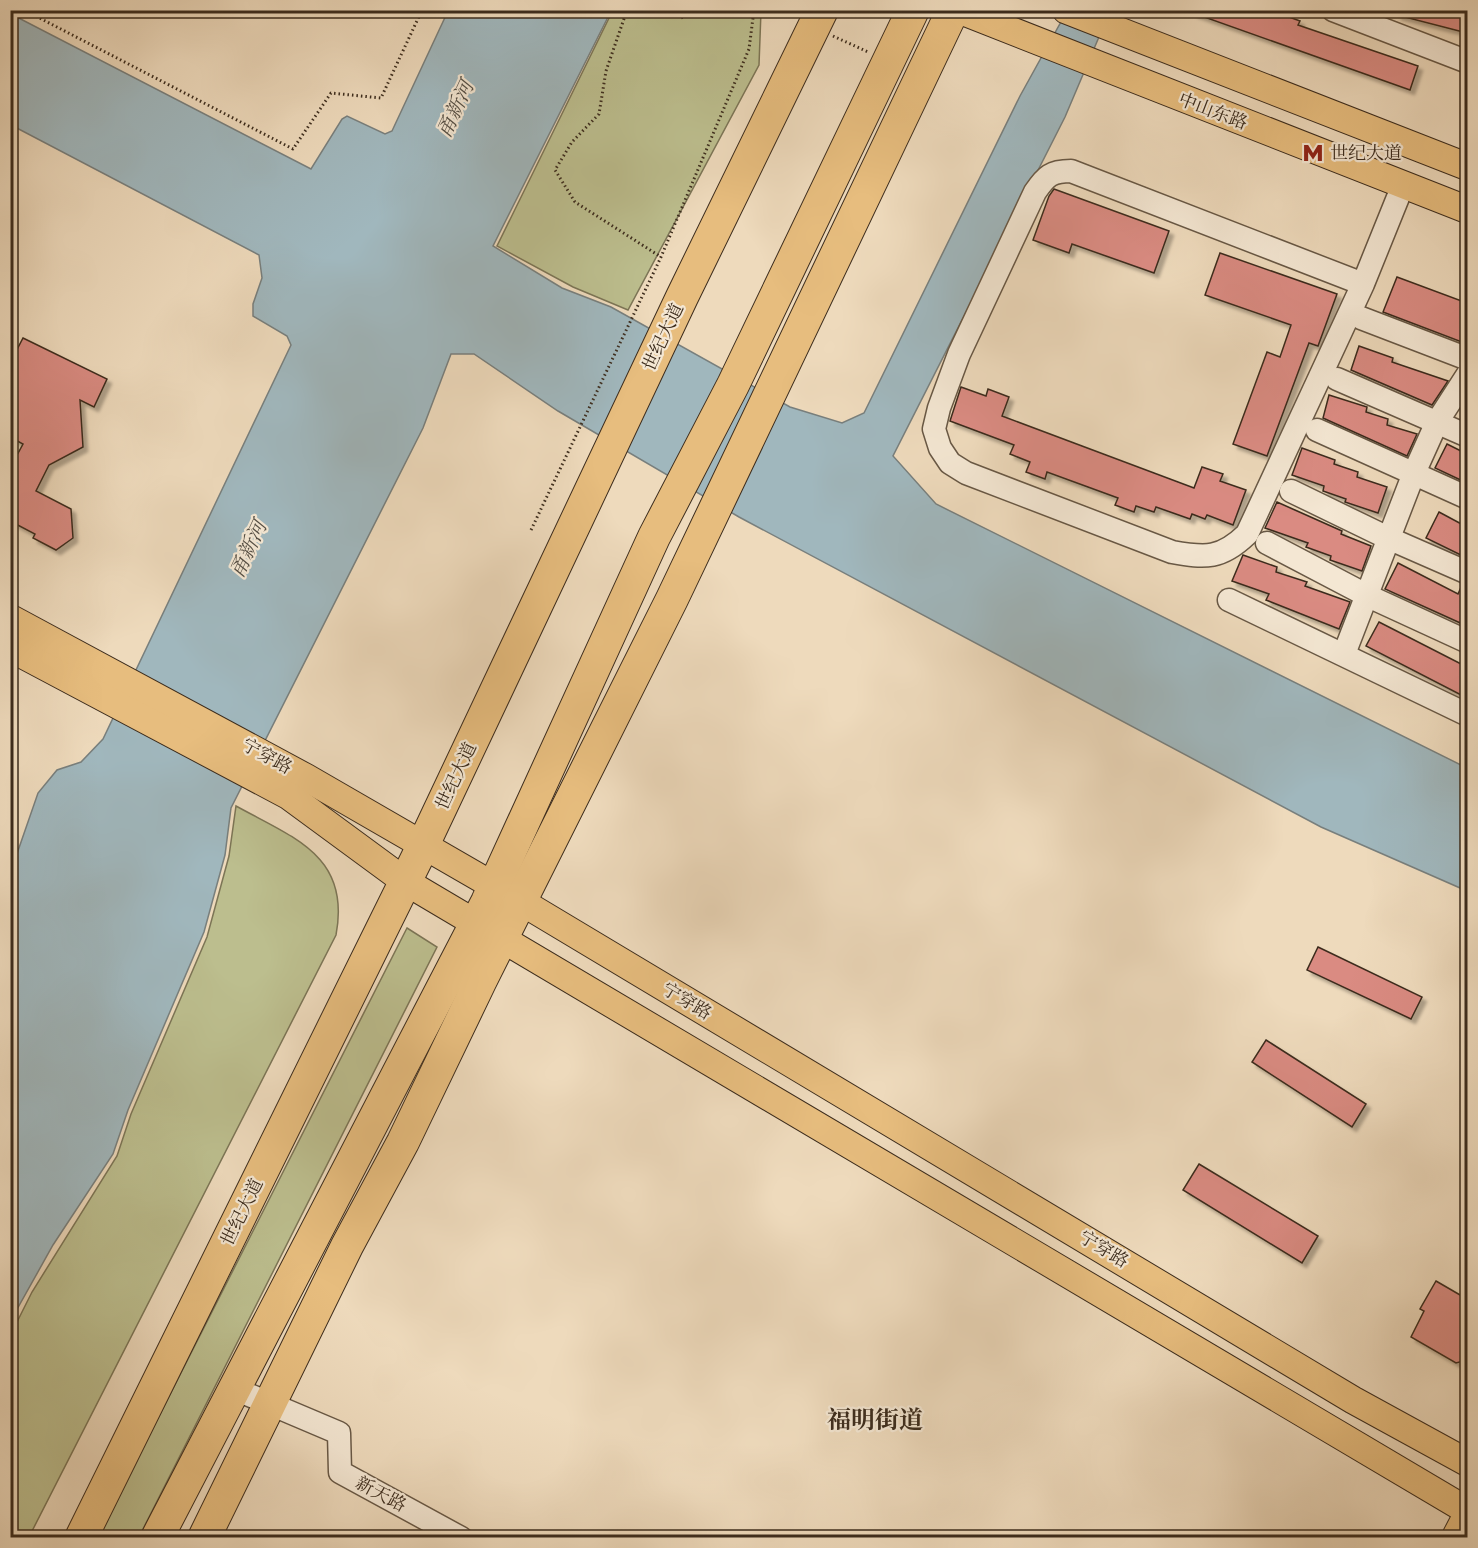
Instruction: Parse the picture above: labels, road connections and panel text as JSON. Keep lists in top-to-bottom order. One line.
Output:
{"streets":{"highway":["世纪大道"],"main road":["中山东路","宁穿路"],"street":["新天路"]},"crossings":[["世纪大道","宁穿路"]],"districts":["福明街道"],"water":["甬新河"],"places":{"metro station":["世纪大道"]}}
